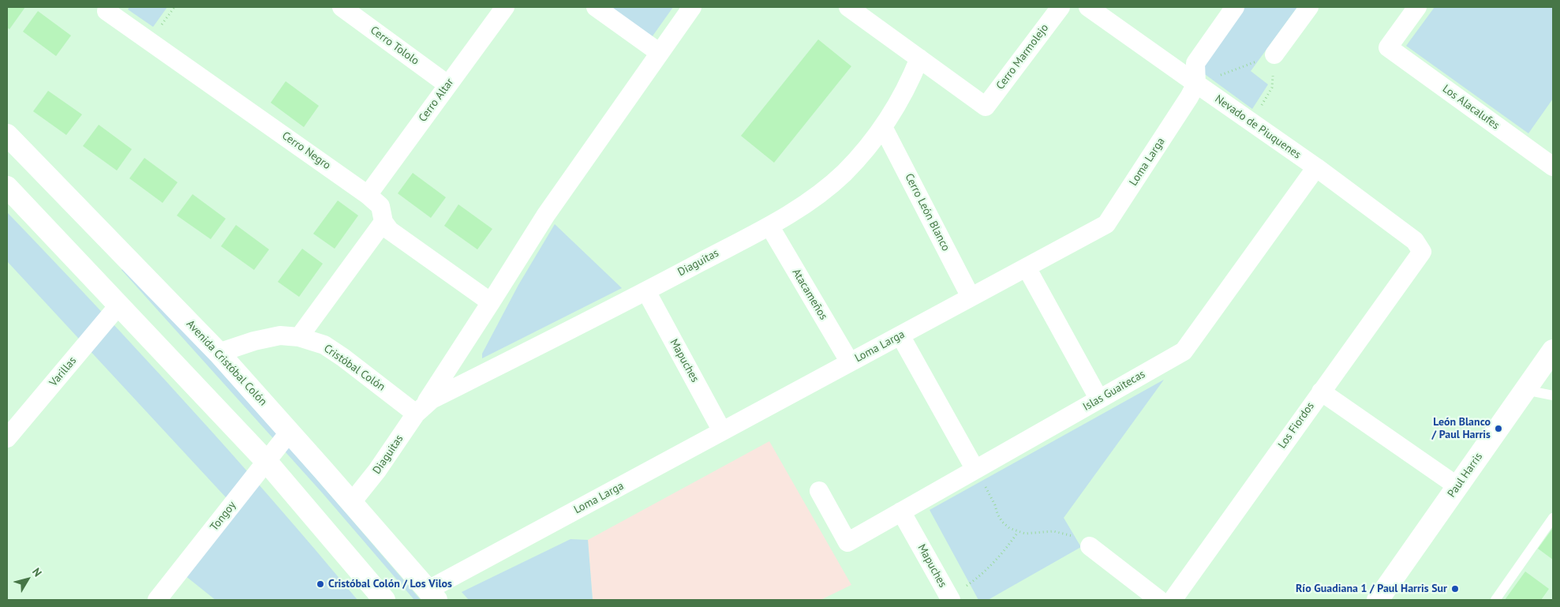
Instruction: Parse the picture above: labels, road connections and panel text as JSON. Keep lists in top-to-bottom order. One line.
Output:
{"streets":{"street":["Cerro Tololo","Cerro Marmolejo","Cerro Altar","Los Alacalufes","Nevado de Piuquenes","Cerro Negro","Loma Larga","Cerro León Blanco","Diaguitas","Atacameños","Mapuches","Avenida Cristóbal Colón","Cristóbal Colón","Varillas","Islas Guaitecas","Los Fiordos","Paul Harris","Tongoy"]},"crossings":[["Cerro Tololo","Cerro Altar"],["Cerro Marmolejo","Diaguitas"],["Cerro Altar","Cerro Negro"],["Nevado de Piuquenes","Loma Larga"],["Nevado de Piuquenes","Islas Guaitecas"],["Nevado de Piuquenes","Los Fiordos"],["Cerro Negro","Diaguitas"],["Loma Larga","Cerro León Blanco"],["Loma Larga","Atacameños"],["Loma Larga","Mapuches"],["Loma Larga","Avenida Cristóbal Colón"],["Cerro León Blanco","Diaguitas"],["Diaguitas","Atacameños"],["Diaguitas","Mapuches"],["Diaguitas","Avenida Cristóbal Colón"],["Diaguitas","Cristóbal Colón"],["Mapuches","Islas Guaitecas"],["Avenida Cristóbal Colón","Cristóbal Colón"],["Avenida Cristóbal Colón","Tongoy"]],"places":["León Blanco / Paul Harris","Cristóbal Colón / Los Vilos","Río Guadiana 1 / Paul Harris Sur"],"north":"top right"}
